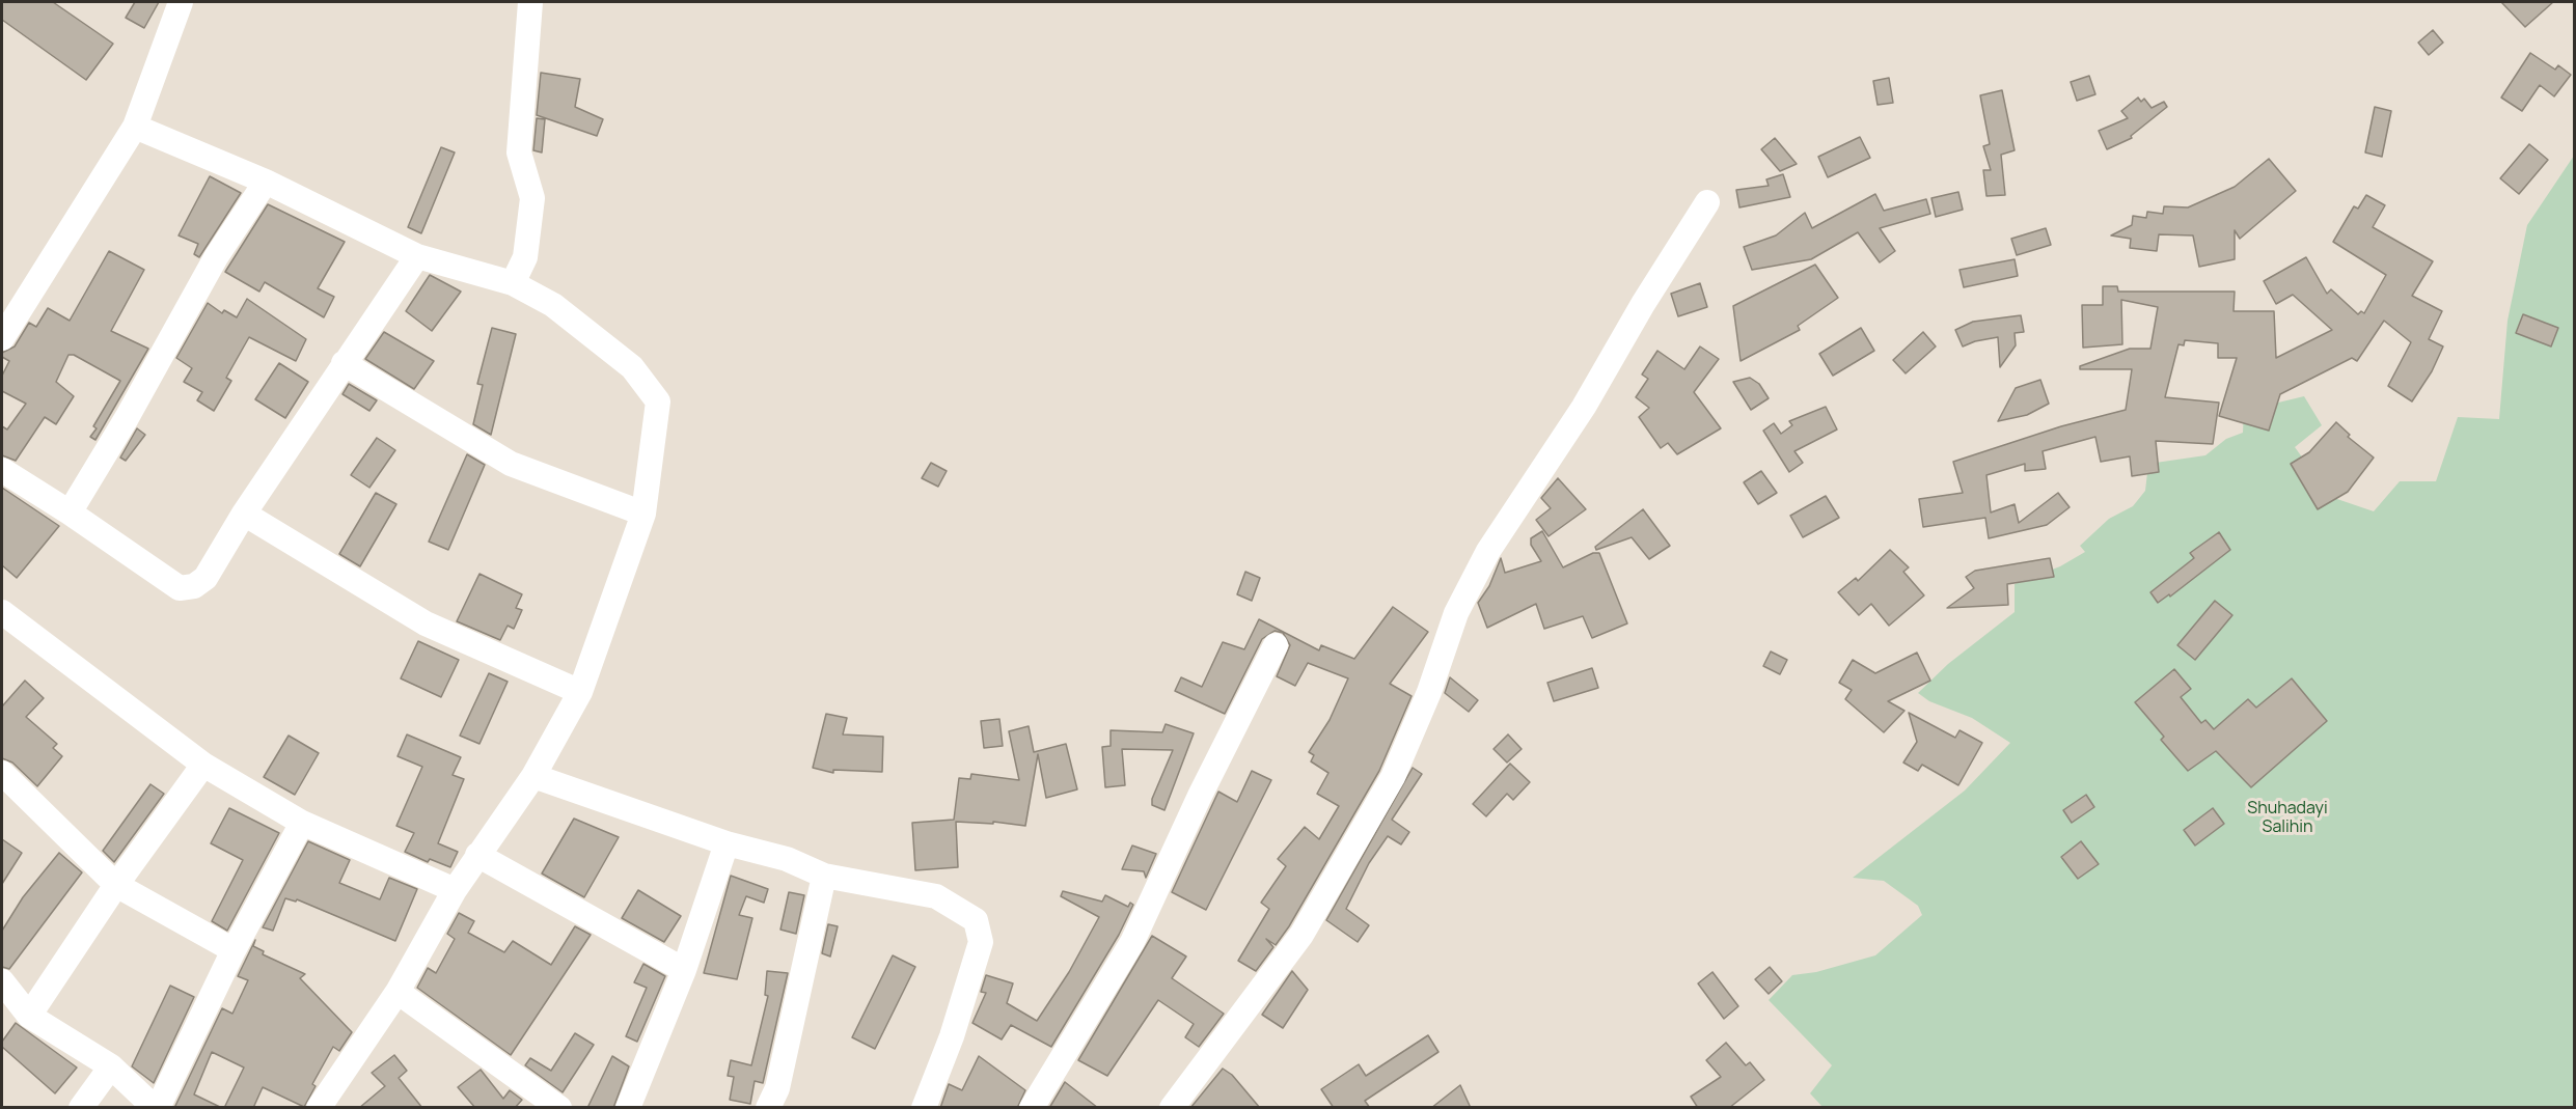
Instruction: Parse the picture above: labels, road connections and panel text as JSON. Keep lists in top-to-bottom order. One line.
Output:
{"parks":["Shuhadayi Salihin"]}
